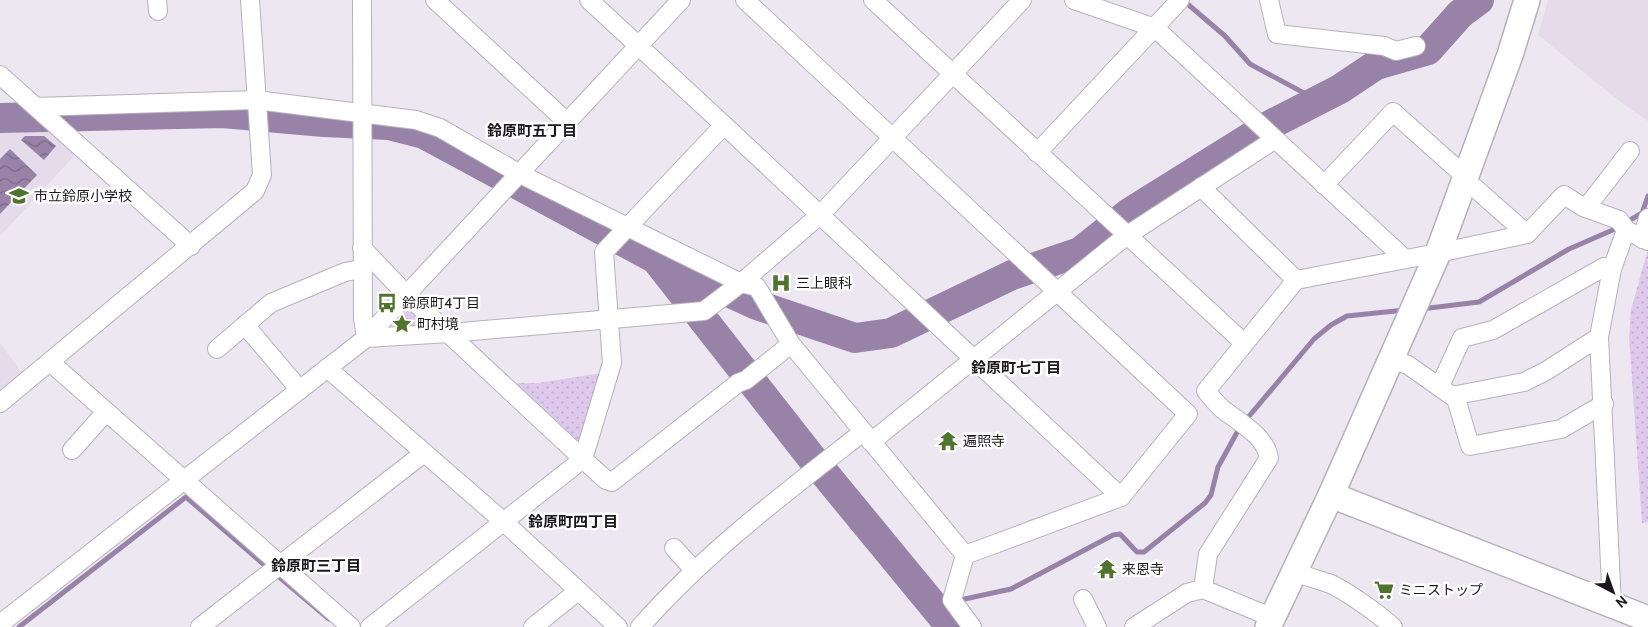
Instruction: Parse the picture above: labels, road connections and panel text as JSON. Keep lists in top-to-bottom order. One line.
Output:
{"districts":["鈴原町五丁目","鈴原町七丁目","鈴原町四丁目","鈴原町三丁目"],"places":{"school or university":["市立鈴原小学校"],"hospital":["三上眼科"],"bus stop":["鈴原町4丁目"],"place":["町村境"],"temple":["遍照寺","来恩寺"],"supermarket":["ミニストップ"]},"north":"bottom right"}
